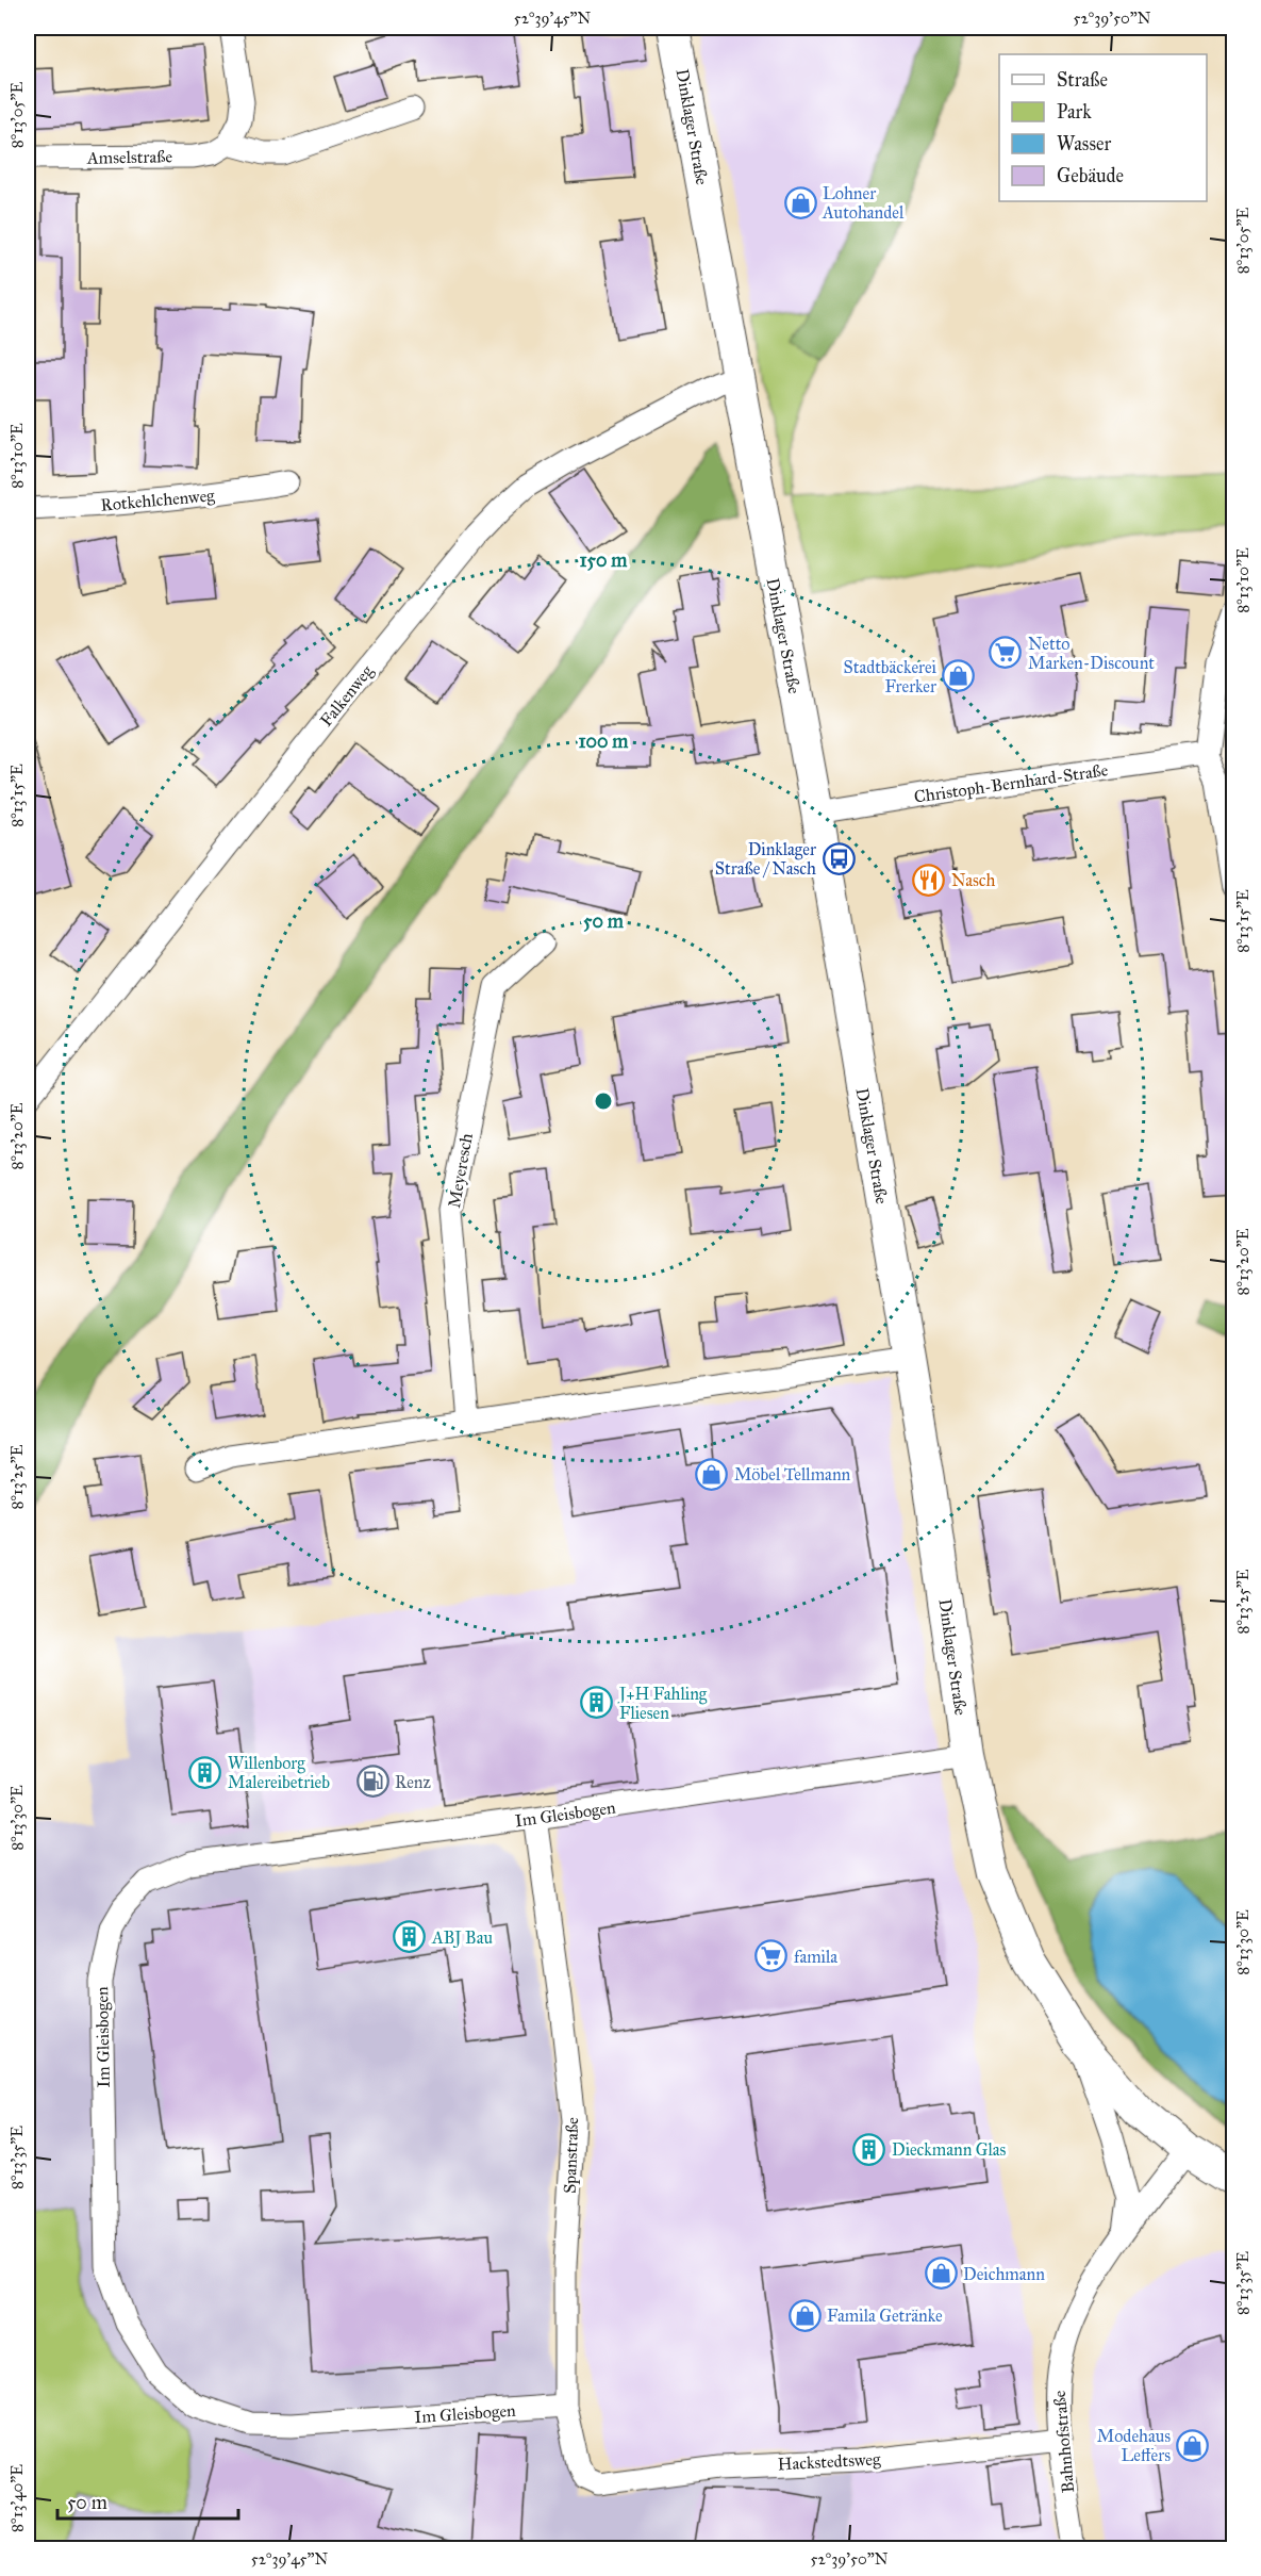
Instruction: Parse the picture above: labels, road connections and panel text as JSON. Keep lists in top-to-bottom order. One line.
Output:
{"streets":{"main road":["Dinklager Straße"],"street":["Amselstraße","Rotkehlchenweg","Falkenweg","Christoph-Bernhard-Straße","Meyeresch","Im Gleisbogen","Spanstraße","Bahnhofstraße","Hackstedtsweg"]},"crossings":[["Dinklager Straße","Falkenweg"],["Dinklager Straße","Christoph-Bernhard-Straße"],["Dinklager Straße","Im Gleisbogen"],["Dinklager Straße","Bahnhofstraße"],["Im Gleisbogen","Spanstraße"],["Spanstraße","Hackstedtsweg"],["Bahnhofstraße","Hackstedtsweg"]],"places":{"shop":["Lohner Autohandel","Stadtbäckerei Frerker","Möbel Tellmann","Deichmann","Famila Getränke","Modehaus Leffers"],"supermarket":["Netto Marken-Discount","famila"],"bus stop":["Dinklager Straße / Nasch"],"restaurant":["Nasch"],"building":["J+H Fahling Fliesen","Willenborg Malereibetrieb","ABJ Bau","Dieckmann Glas"],"fuel station":["Renz"]},"legend":["Straße","Park","Wasser","Gebäude"],"scale_bar":"50 m","coordinates":["52°39'45\"N","52°39'50\"N","8°13'05\"E","8°13'10\"E","8°13'15\"E","8°13'20\"E","8°13'25\"E","8°13'30\"E","8°13'35\"E","8°13'40\"E"],"rings":["150 m","100 m","50 m"]}
